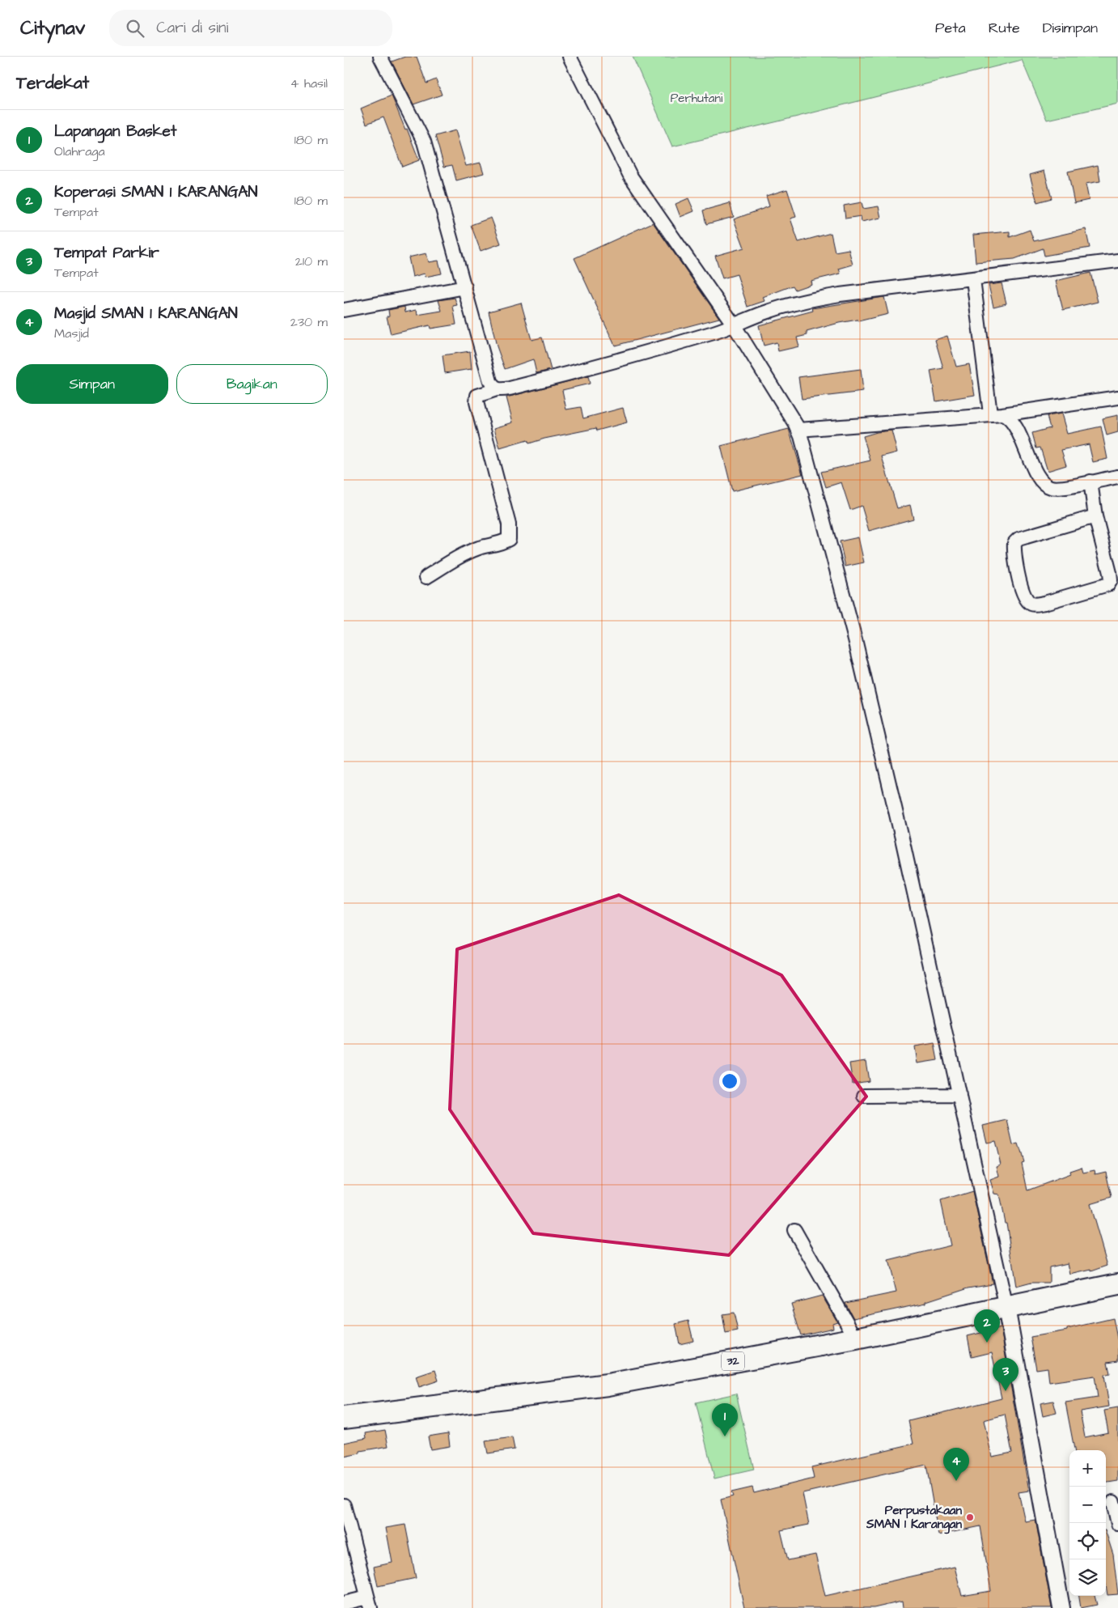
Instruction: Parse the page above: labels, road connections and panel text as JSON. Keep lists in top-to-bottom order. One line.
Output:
{"streets":{"highway":["32"]},"parks":["Perhutani"],"places":["Perpustakaan SMAN 1 Karangan"],"page":{"header":"Citynav","search":"Cari di sini","nav":["Peta","Rute","Disimpan"],"heading":["Terdekat","4 hasil"],"list":[{"mark":"1","name":"Lapangan Basket","note":"Olahraga","value":"180 m"},{"mark":"2","name":"Koperasi SMAN 1 KARANGAN","note":"Tempat","value":"180 m"},{"mark":"3","name":"Tempat Parkir","note":"Tempat","value":"210 m"},{"mark":"4","name":"Masjid SMAN 1 KARANGAN","note":"Masjid","value":"230 m"}],"buttons":["Simpan","Bagikan"],"pins":["2","3","1","4"],"map_buttons":["+","−"]}}
